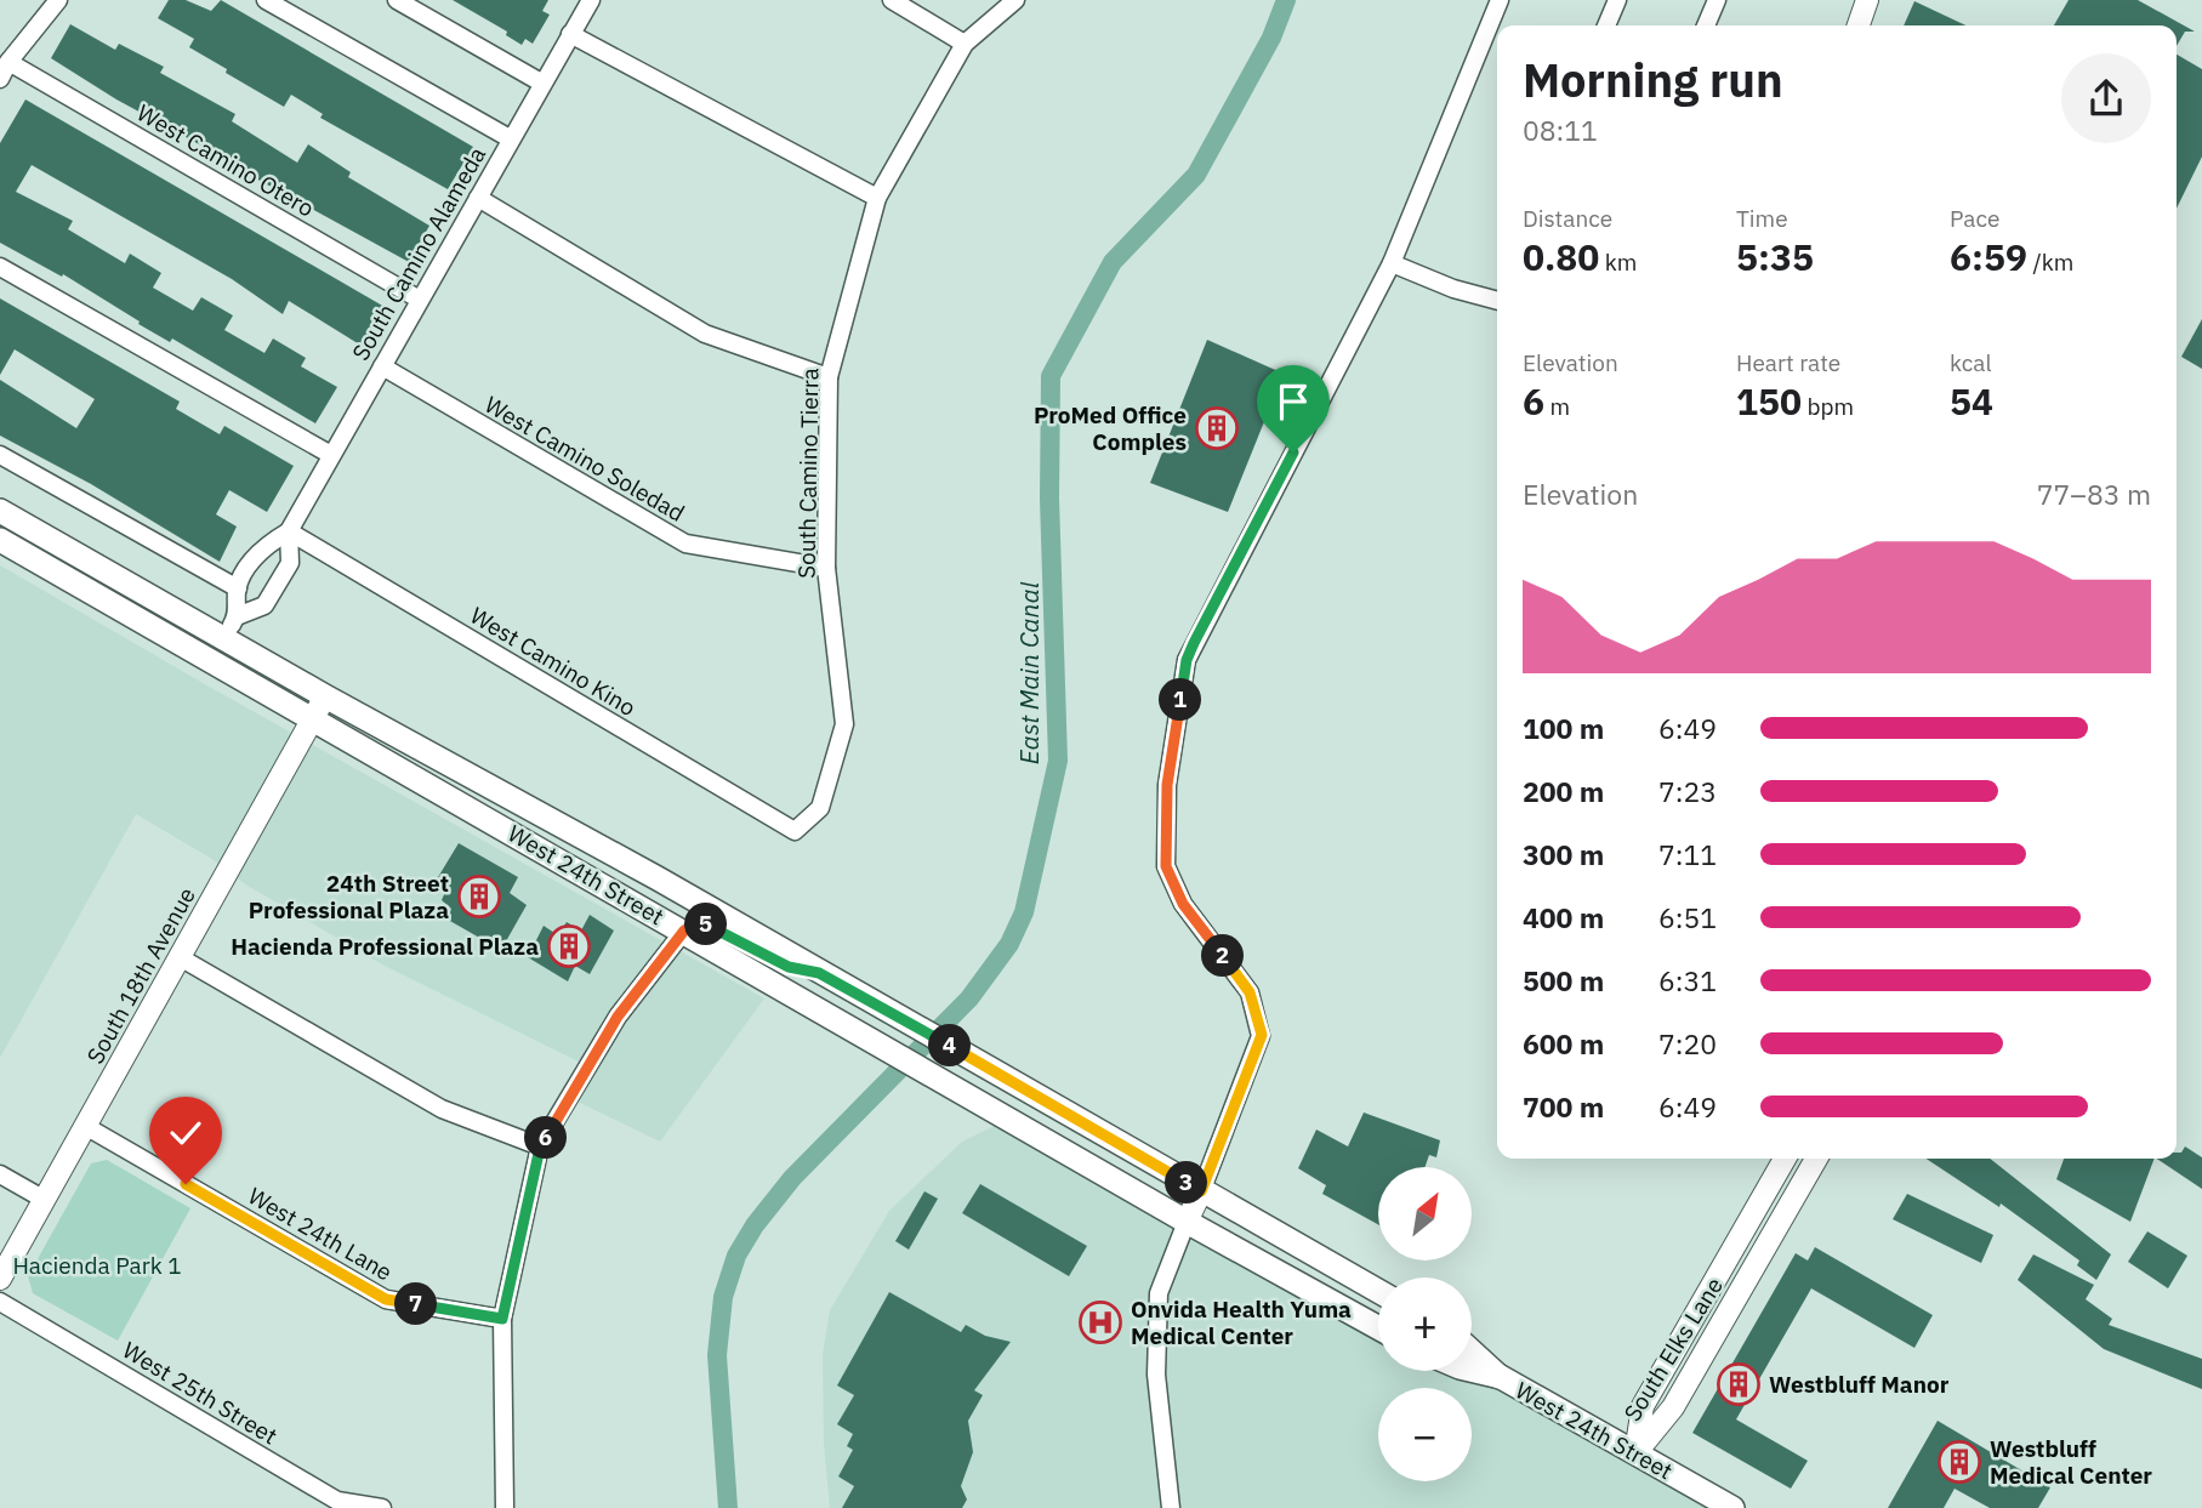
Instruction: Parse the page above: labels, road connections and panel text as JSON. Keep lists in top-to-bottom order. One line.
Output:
{"streets":{"main road":["West 24th Street"],"street":["West Camino Otero","South Camino Alameda","West Camino Soledad","South Camino Tierra","West Camino Kino","South 18th Avenue","West 24th Lane","South Elks Lane","West 25th Street"]},"crossings":[["West Camino Otero","South Camino Alameda"],["South Camino Alameda","West Camino Soledad"],["South Camino Alameda","West Camino Kino"],["South Camino Alameda","West 24th Street"],["West Camino Soledad","South Camino Tierra"],["South Camino Tierra","West Camino Kino"],["West 24th Street","South 18th Avenue"],["West 24th Street","South Elks Lane"],["South 18th Avenue","West 24th Lane"]],"water":["East Main Canal"],"parks":["Hacienda Park 1"],"places":{"building":["ProMed Office Comples","24th Street Professional Plaza","Hacienda Professional Plaza","Westbluff Manor","Westbluff Medical Center"],"hospital":["Onvida Health Yuma Medical Center"]},"north":"top right","page":{"heading":["Morning run","08:11"],"stats":[["Distance","0.80 km"],["Time","5:35"],["Pace","6:59 /km"],["Elevation","6 m"],["Heart rate","150 bpm"],["kcal","54"]],"chart":["Elevation","77–83 m"],"pins":["1","5","2","4","6","3","7"],"list":[{"name":"100 m","note":"6:49"},{"name":"200 m","note":"7:23"},{"name":"300 m","note":"7:11"},{"name":"400 m","note":"6:51"},{"name":"500 m","note":"6:31"},{"name":"600 m","note":"7:20"},{"name":"700 m","note":"6:49"}],"map_buttons":["+","−"]}}
